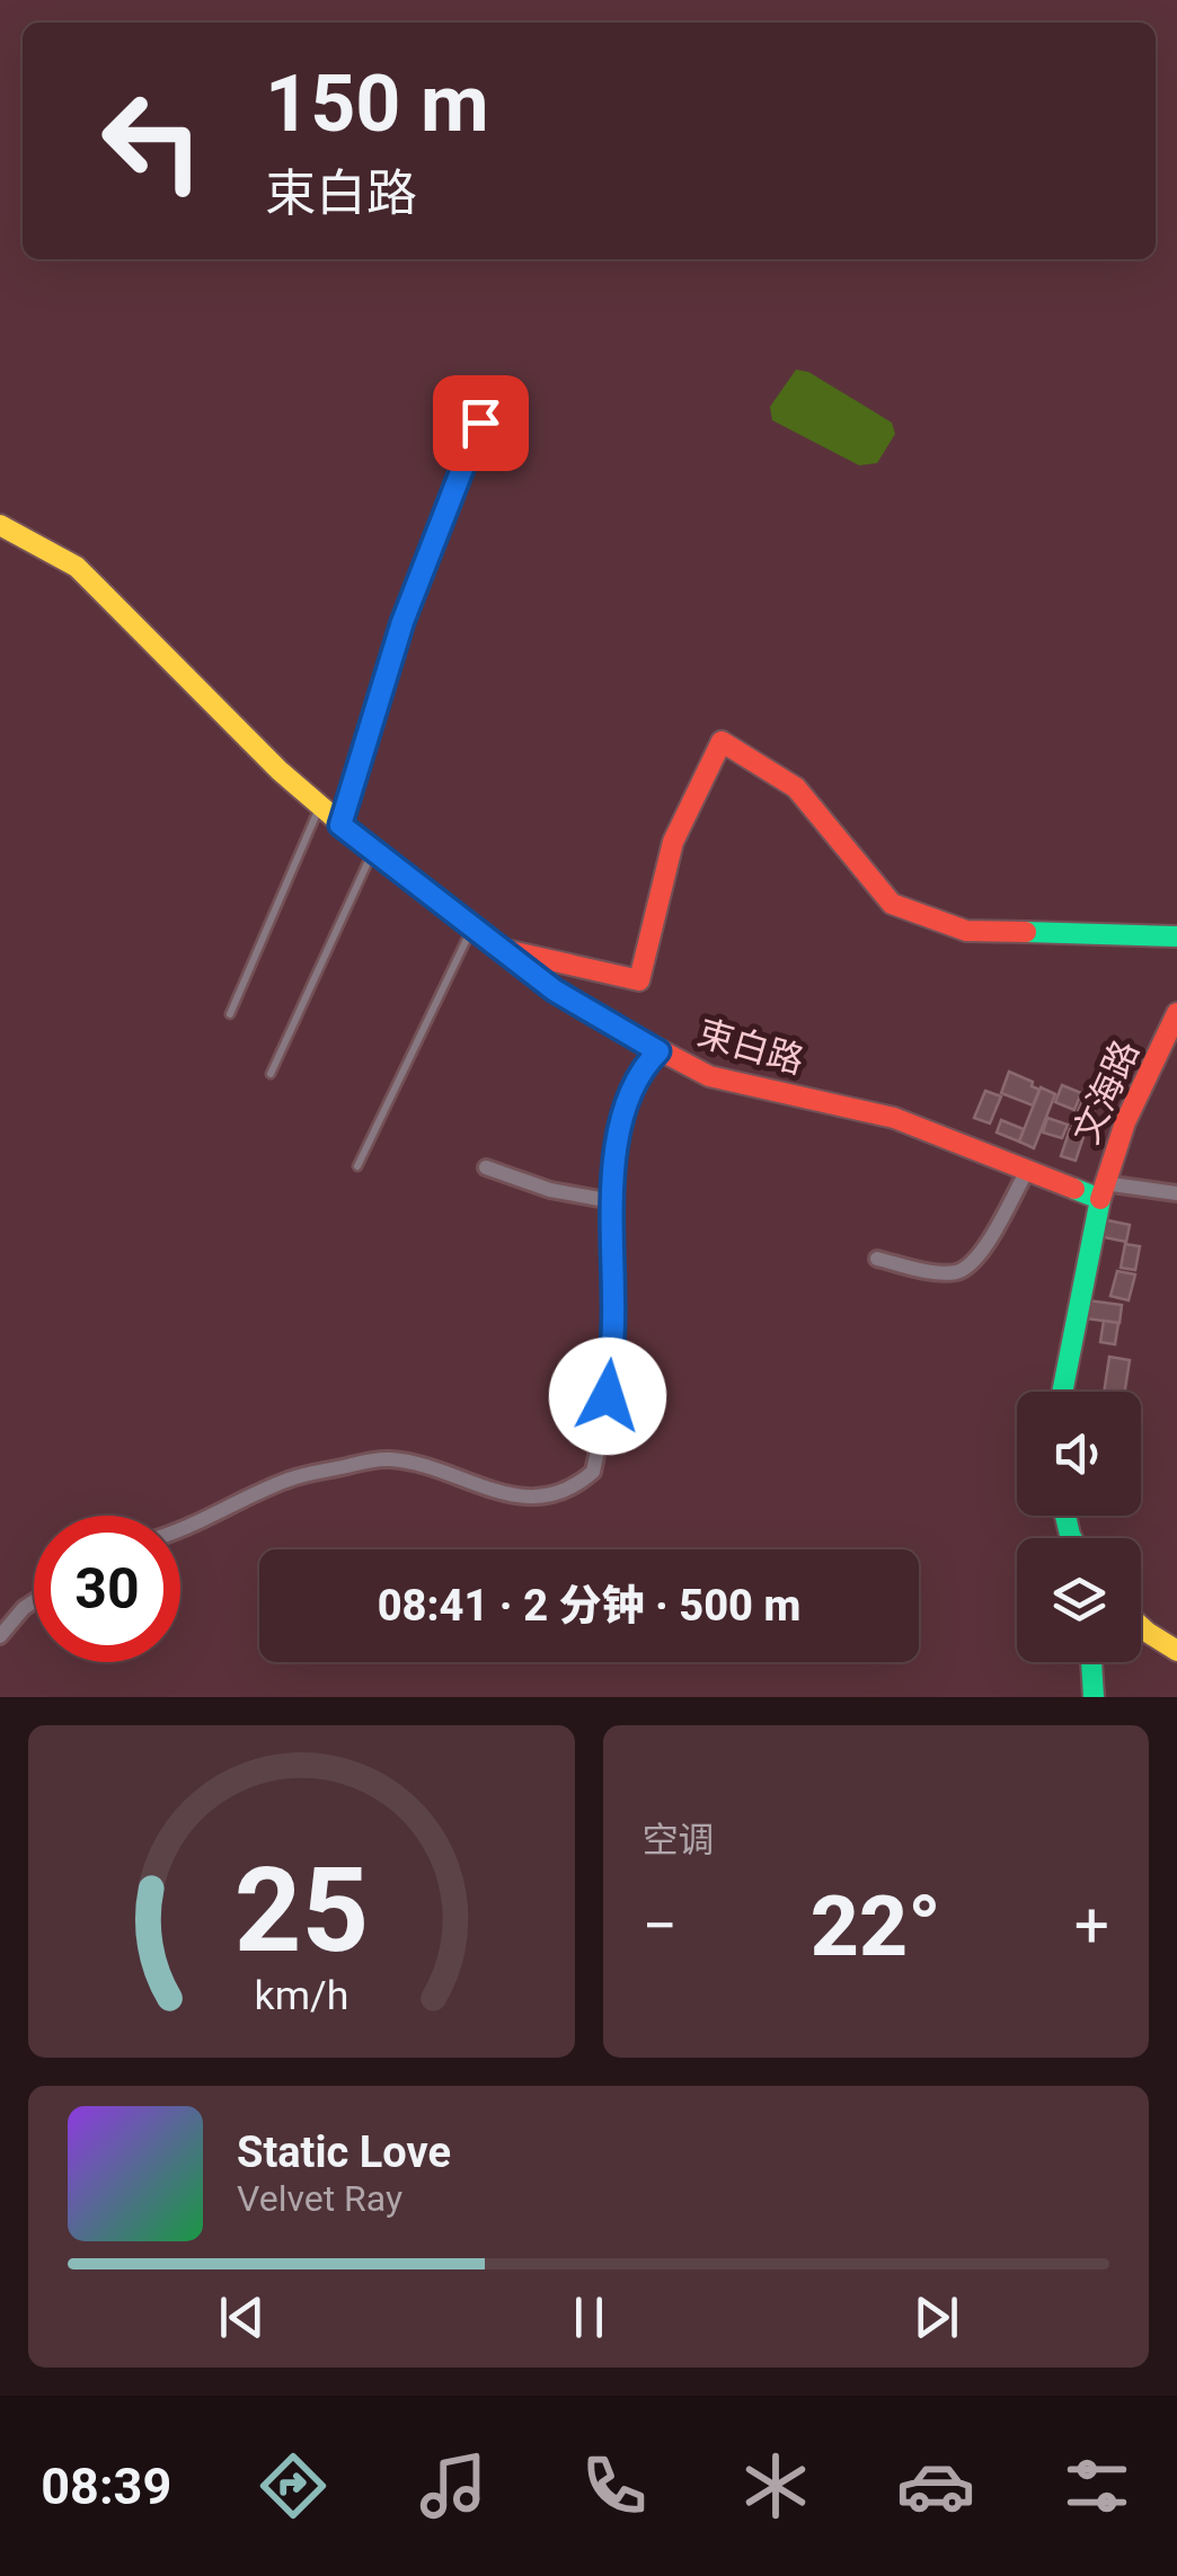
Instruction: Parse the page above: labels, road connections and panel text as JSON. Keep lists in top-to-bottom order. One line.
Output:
{"streets":{"main road":["束白路","文海路"]},"crossings":[["束白路","文海路"]],"page":{"turn":["150 m","束白路"],"limit":"30","trip":"08:41 · 2 分钟 · 500 m","tile":"空调","heat":["−","22°","+"],"song":["Static Love","Velvet Ray"],"tabs":"08:39","gauge":["25","km/h"]}}
